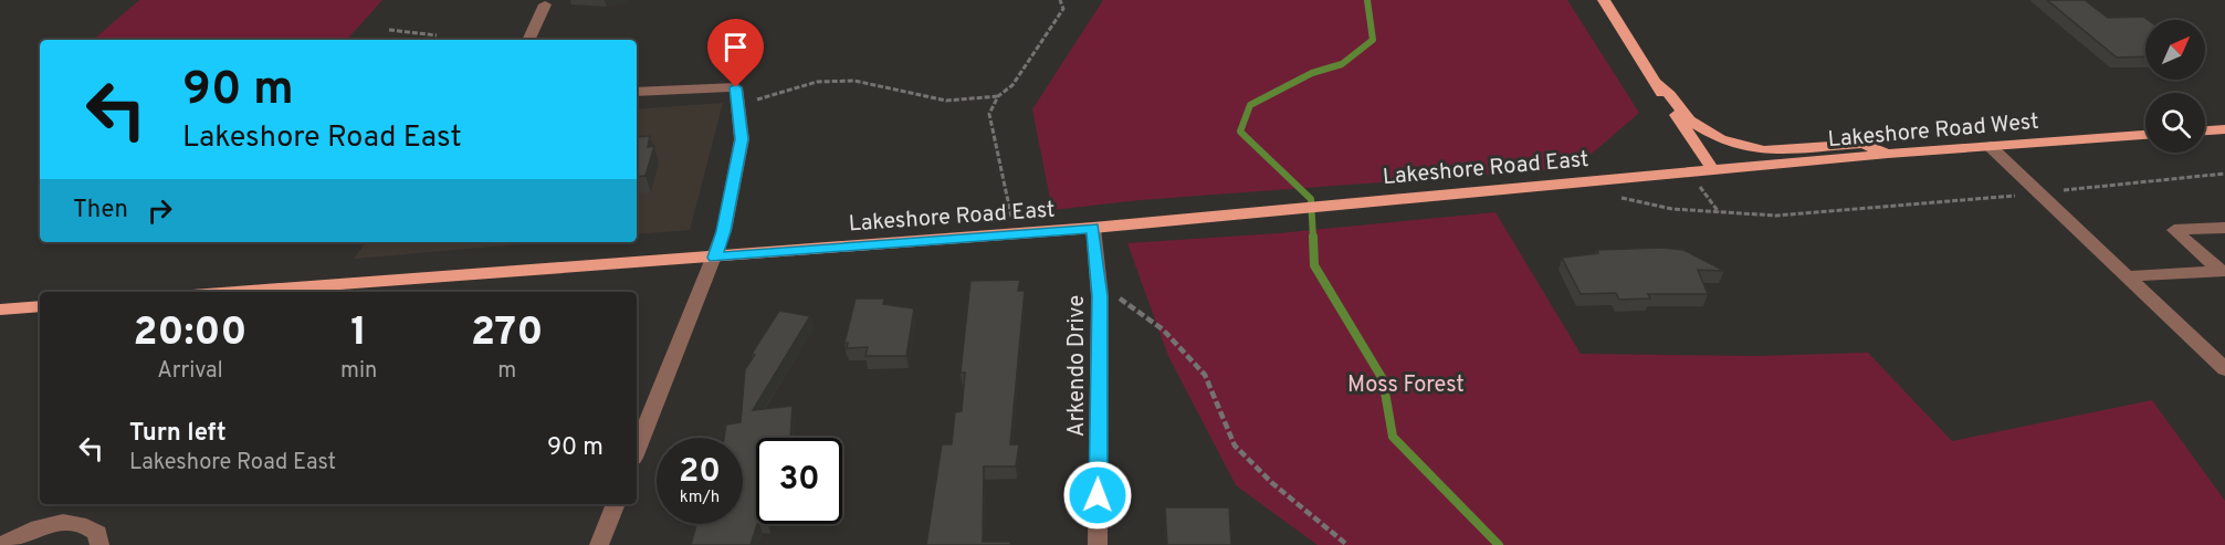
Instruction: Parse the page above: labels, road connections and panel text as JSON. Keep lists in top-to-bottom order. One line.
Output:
{"streets":{"main road":["Lakeshore Road West","Lakeshore Road East"],"street":["Arkendo Drive"]},"crossings":[["Lakeshore Road West","Lakeshore Road East"],["Lakeshore Road East","Arkendo Drive"]],"parks":["Moss Forest"],"north":"top right","page":{"turn":["90 m","Lakeshore Road East"],"then":"Then","eta":["20:00","Arrival","1","min","270","m"],"list":[{"name":"Turn left","note":"Lakeshore Road East","value":"90 m"}],"speed":"20 km/h","limit":"30"}}
